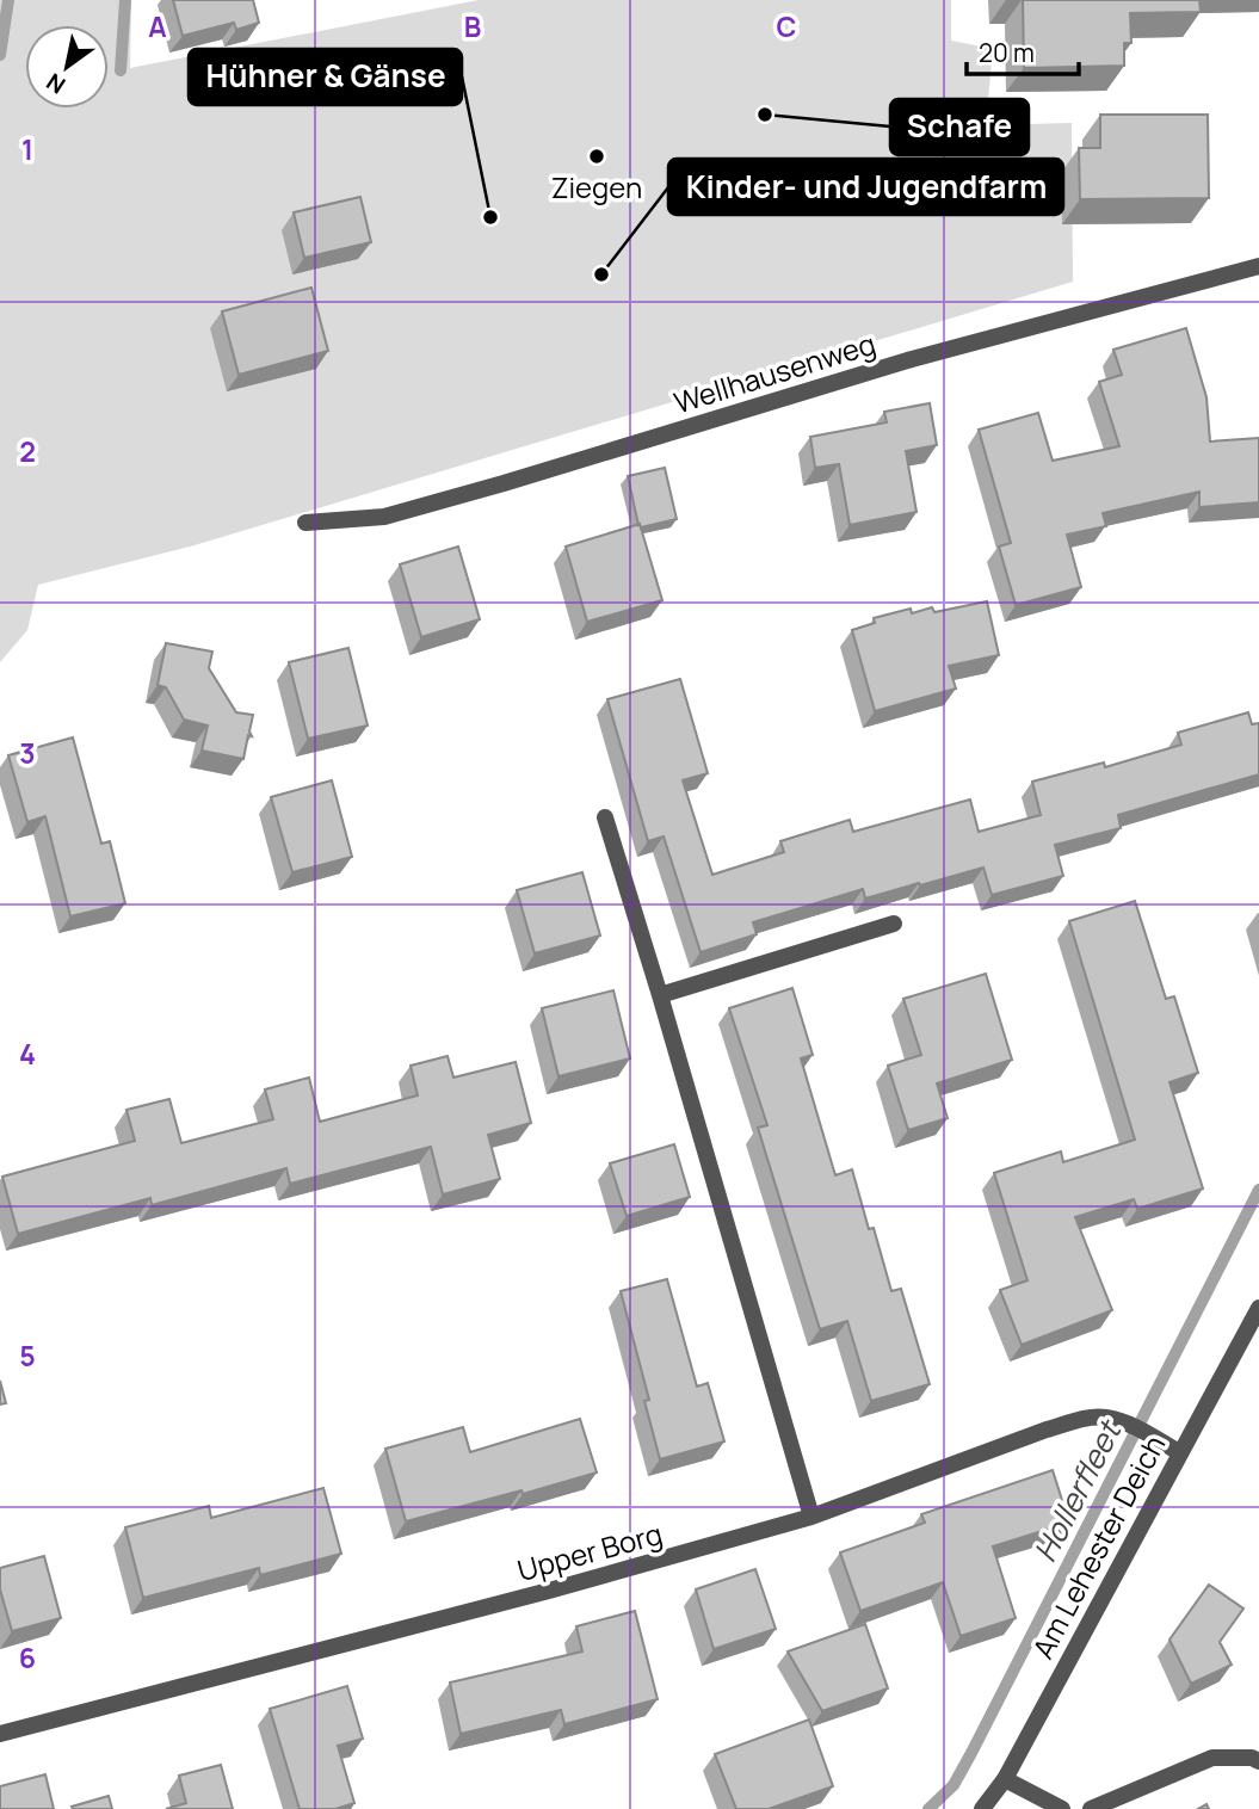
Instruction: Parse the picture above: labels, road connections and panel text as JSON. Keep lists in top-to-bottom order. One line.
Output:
{"streets":{"street":["Wellhausenweg","Am Lehester Deich","Upper Borg"]},"crossings":[["Am Lehester Deich","Upper Borg"]],"water":["Hollerfleet"],"places":["Schafe","Ziegen","Hühner & Gänse","Kinder- und Jugendfarm"],"scale_bar":"20 m","north":"bottom left","grid":{"columns":["A","B","C"],"rows":["1","2","3","4","5","6"]}}
